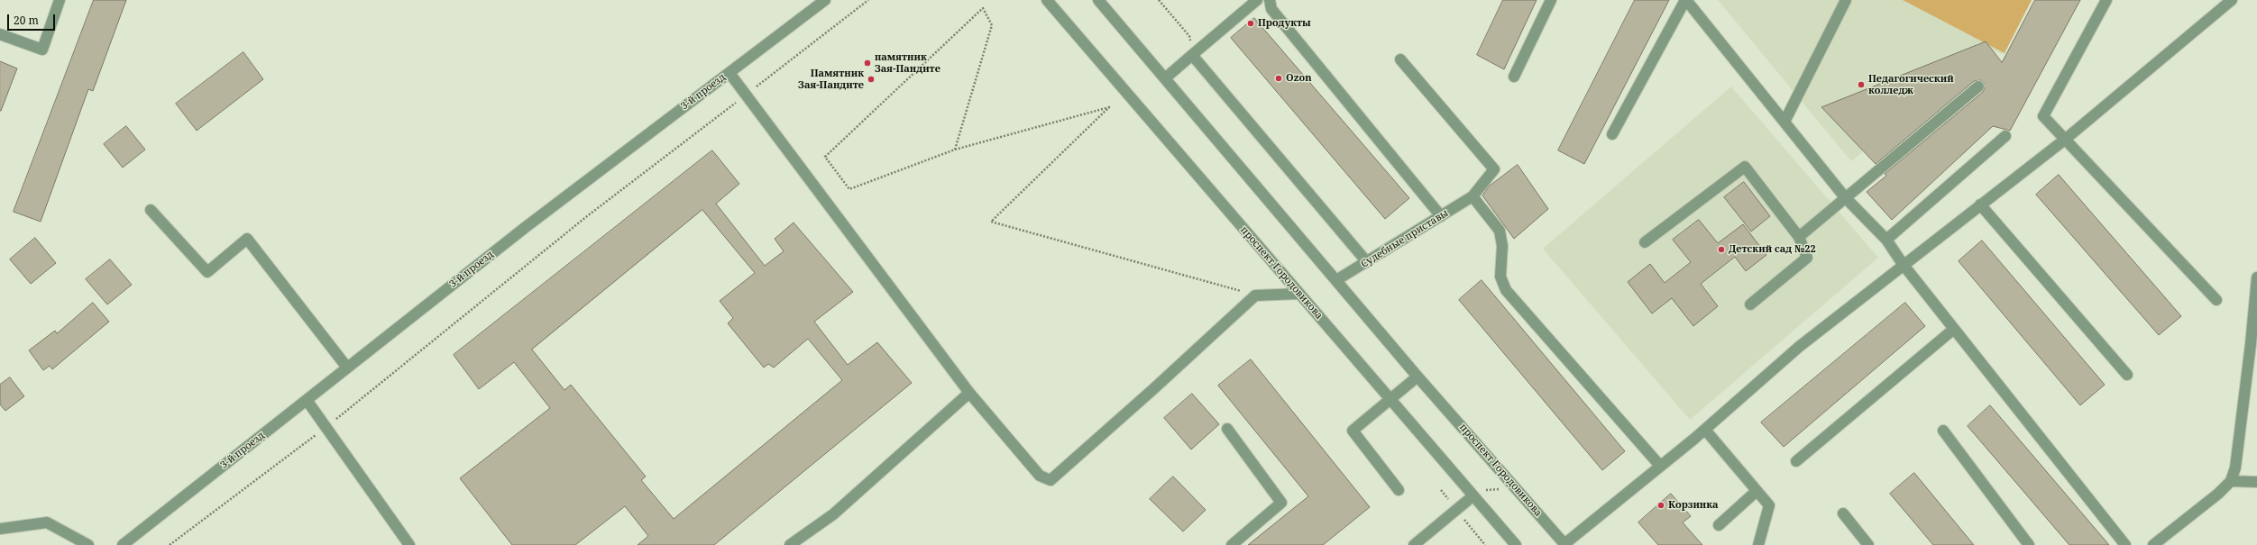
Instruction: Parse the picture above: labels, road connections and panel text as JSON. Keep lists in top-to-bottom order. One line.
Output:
{"streets":{"street":["3-й проезд","Судебные приставы","проспект Городовикова"]},"crossings":[["Судебные приставы","проспект Городовикова"]],"places":["Продукты","памятник Зая-Пандите","Ozon","Памятник Зая-Пандите","Педагогический колледж","Детский сад №22","Корзинка"],"scale_bar":"20 m"}
